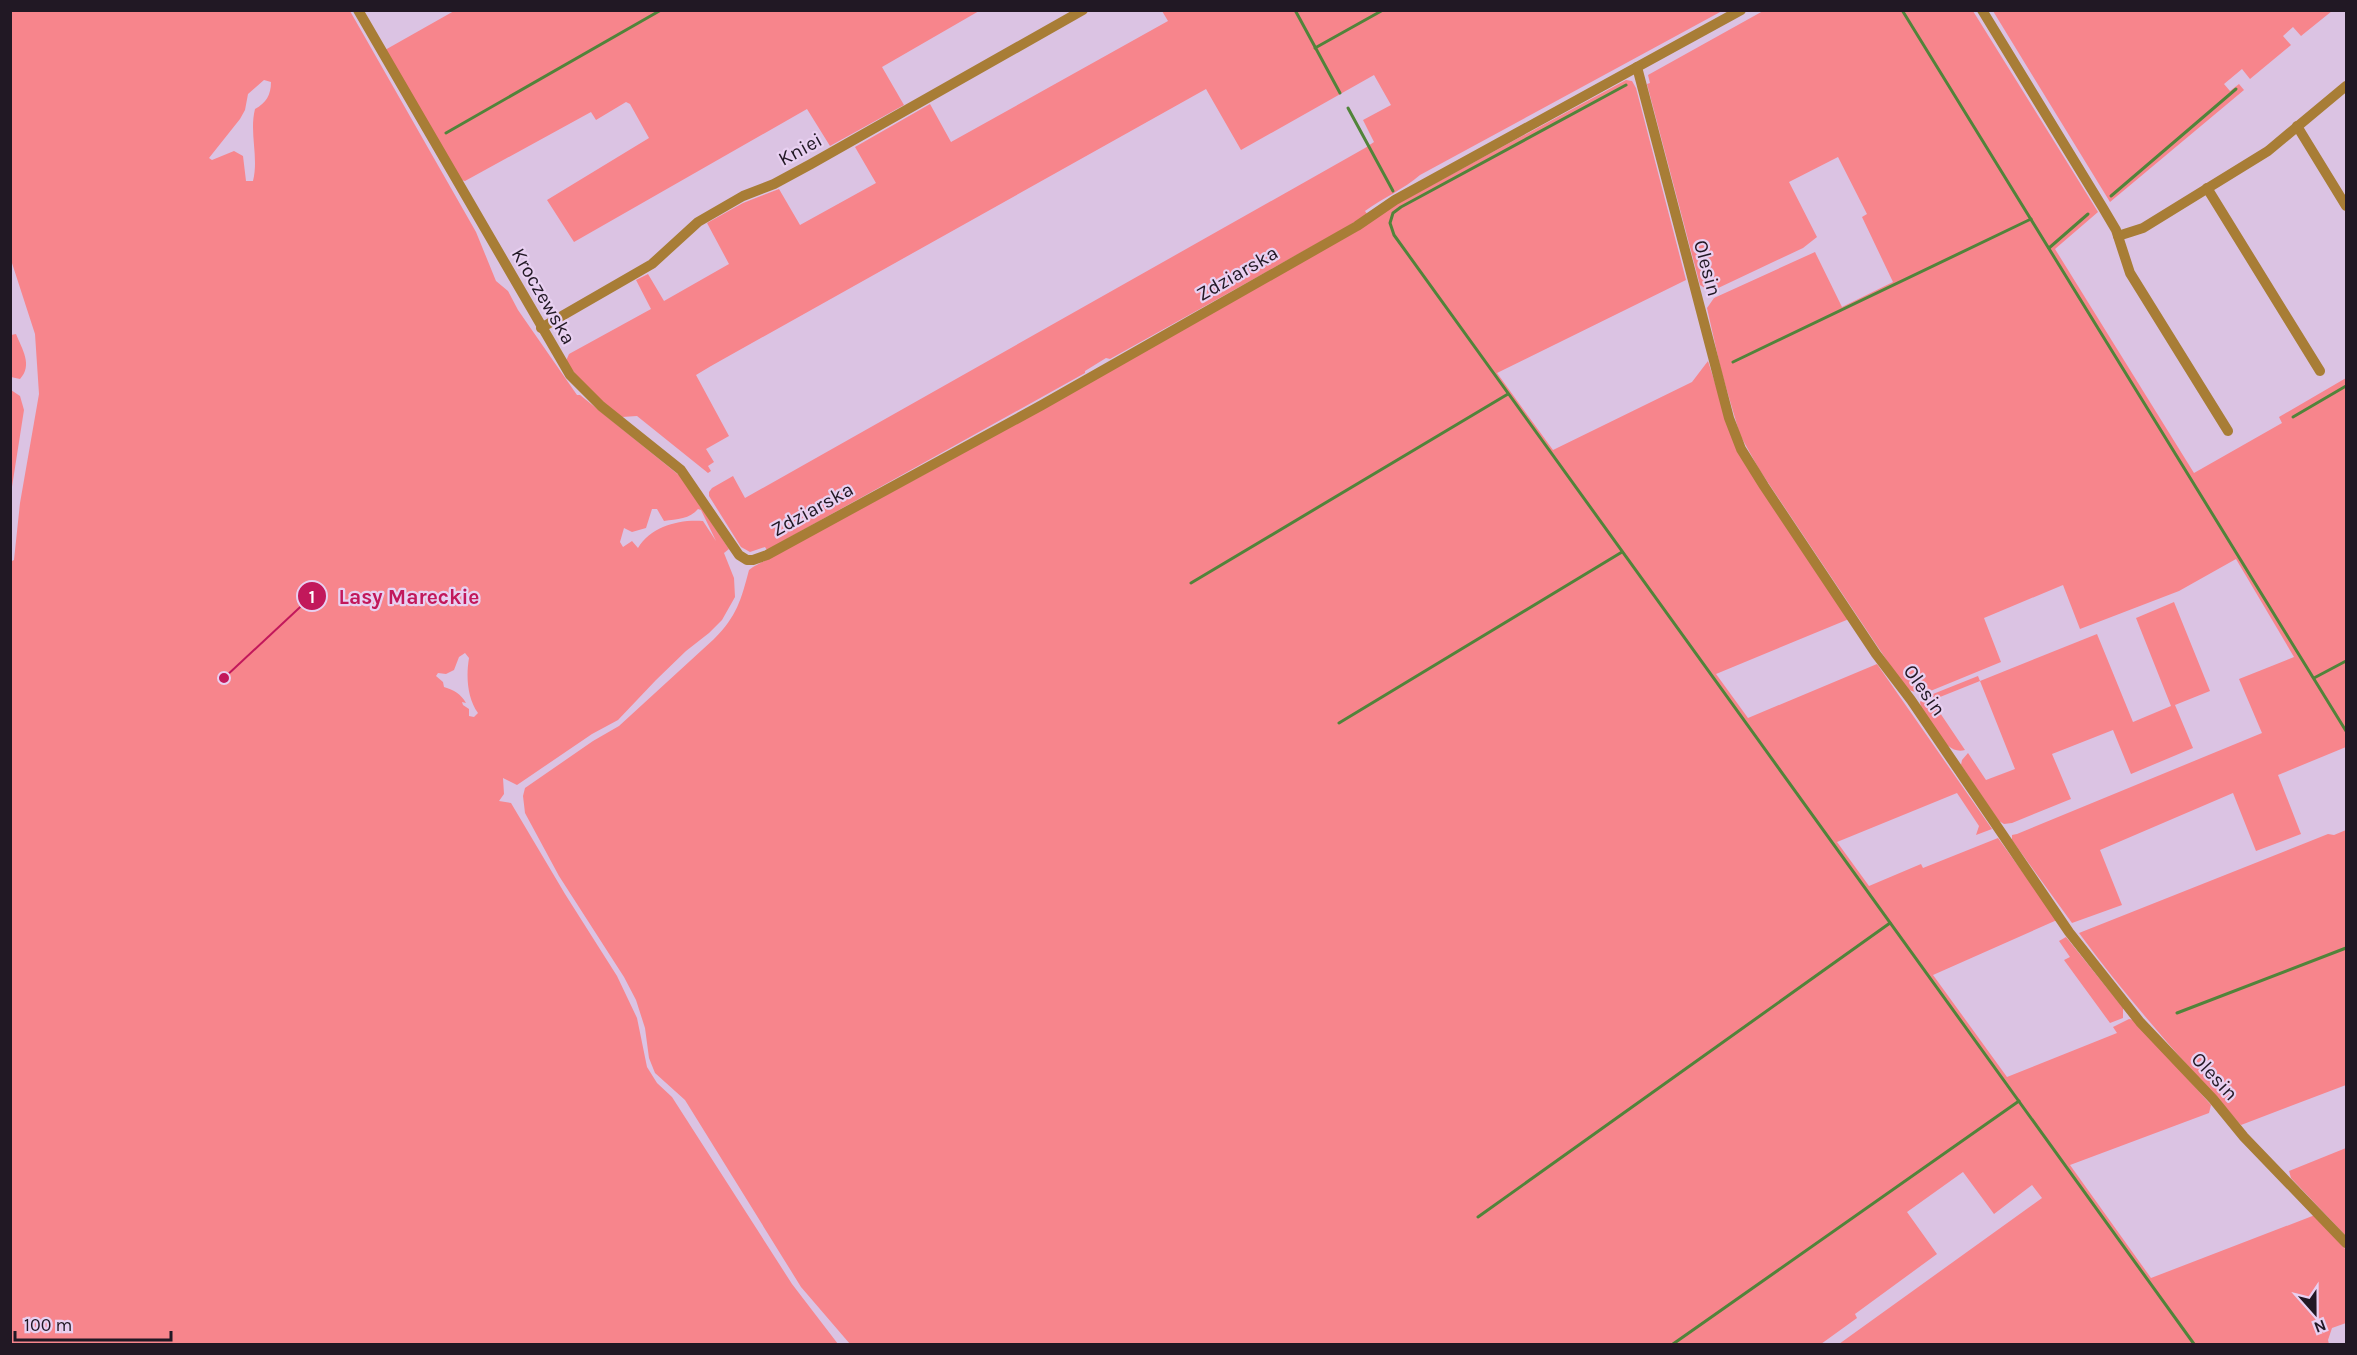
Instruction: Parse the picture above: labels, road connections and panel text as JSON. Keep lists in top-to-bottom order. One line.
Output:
{"streets":{"street":["Kniei","Olesin","Zdziarska","Kroczewska"]},"crossings":[["Kniei","Kroczewska"],["Olesin","Zdziarska"],["Zdziarska","Kroczewska"]],"places":["Lasy Mareckie"],"scale_bar":"100 m","north":"bottom"}
